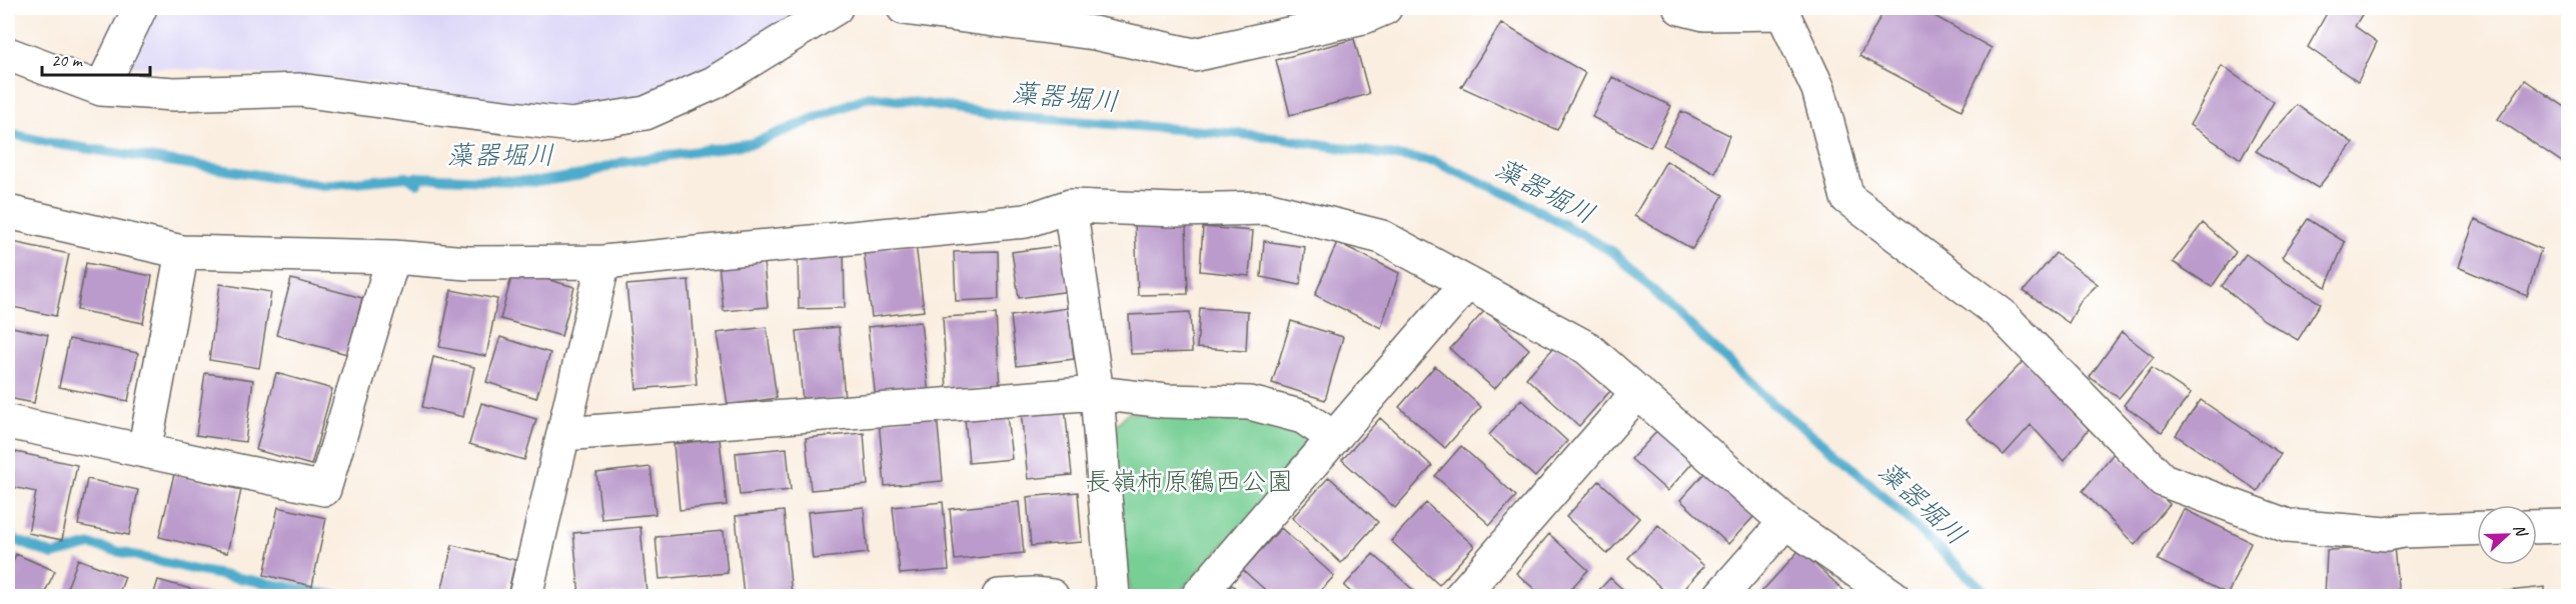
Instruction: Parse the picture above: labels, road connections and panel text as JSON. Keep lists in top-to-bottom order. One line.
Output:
{"water":["藻器堀川"],"parks":["長嶺柿原鶴西公園"],"scale_bar":"20 m","north":"right"}
